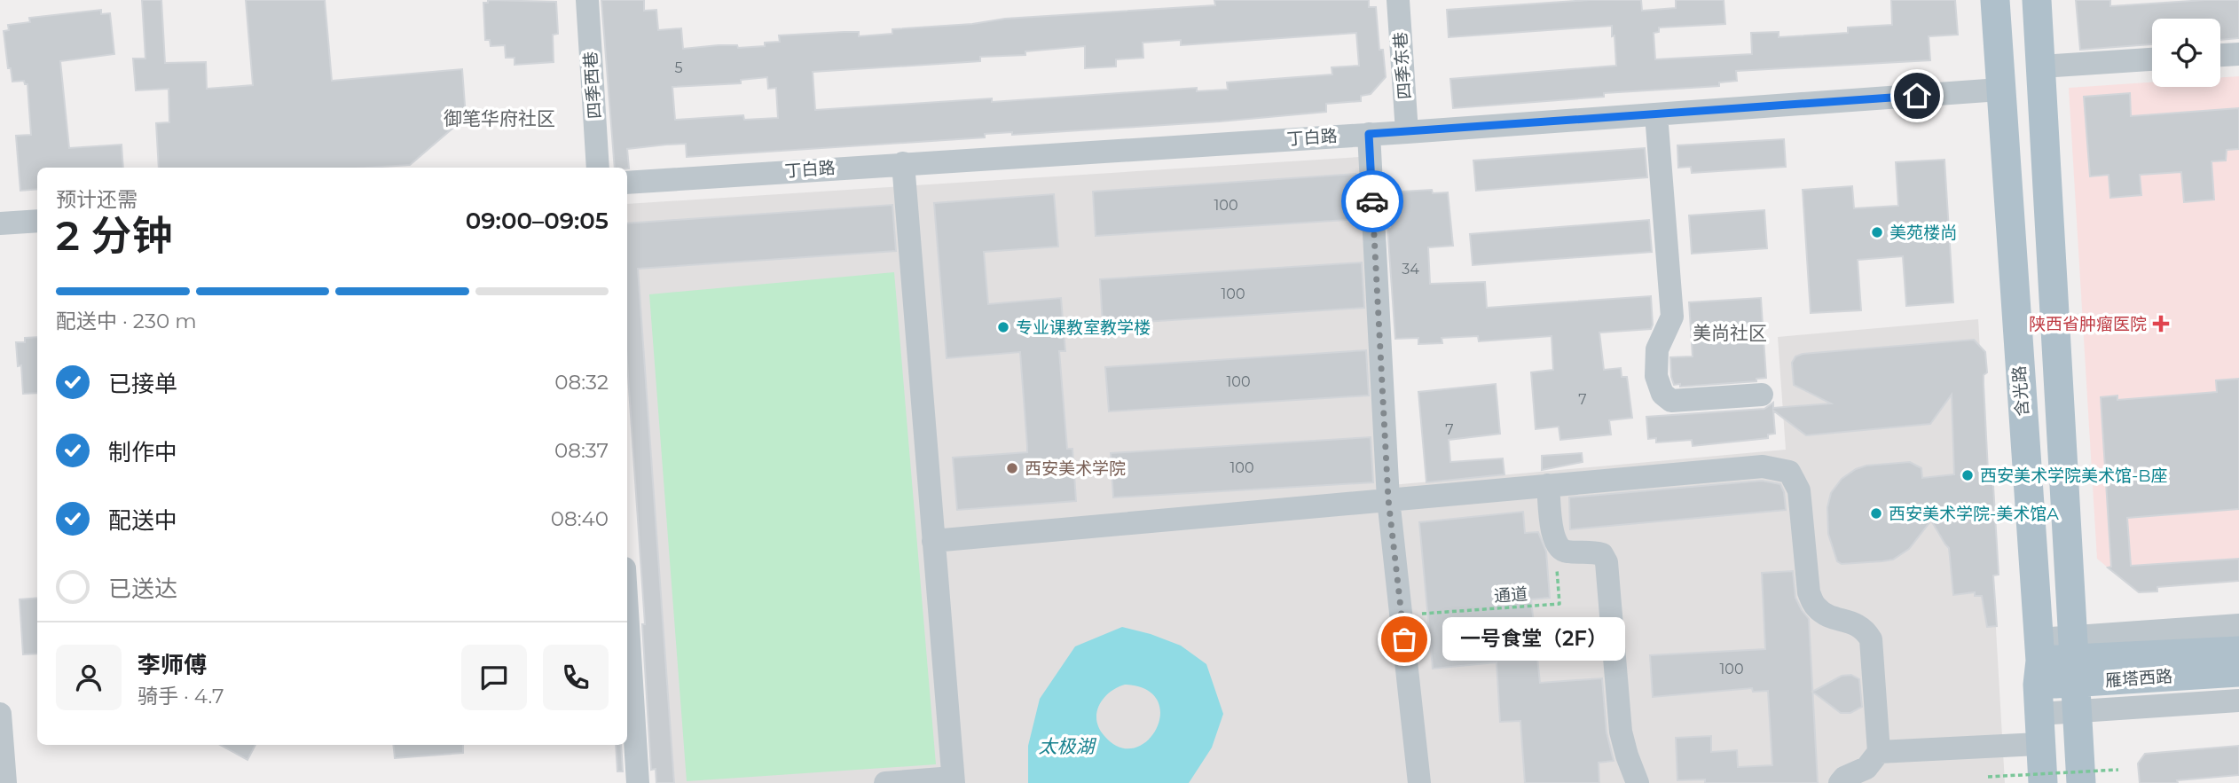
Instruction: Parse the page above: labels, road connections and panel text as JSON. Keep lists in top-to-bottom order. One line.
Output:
{"streets":{"main road":["含光路","雁塔西路"],"street":["四季东巷","四季西巷","丁白路"],"path":["通道"]},"crossings":[["四季东巷","丁白路"],["丁白路","含光路"],["含光路","雁塔西路"]],"districts":["御笔华府社区","美尚社区"],"water":["太极湖"],"places":{"other":["美苑楼尚","专业课教室教学楼","西安美术学院","西安美术学院美术馆-B座","西安美术学院-美术馆A","一号食堂（2F）"],"health":["陕西省肿瘤医院"]},"house_numbers":["5","100","34","100","100","7","7","100","100"],"page":{"heading":["2 分钟","预计还需","09:00–09:05"],"panel":["李师傅","骑手 · 4.7"],"bar":"配送中 · 230 m","list":[["已接单","08:32"],["制作中","08:37"],["配送中","08:40"],"已送达"],"bubble":"一号食堂（2F）"}}
